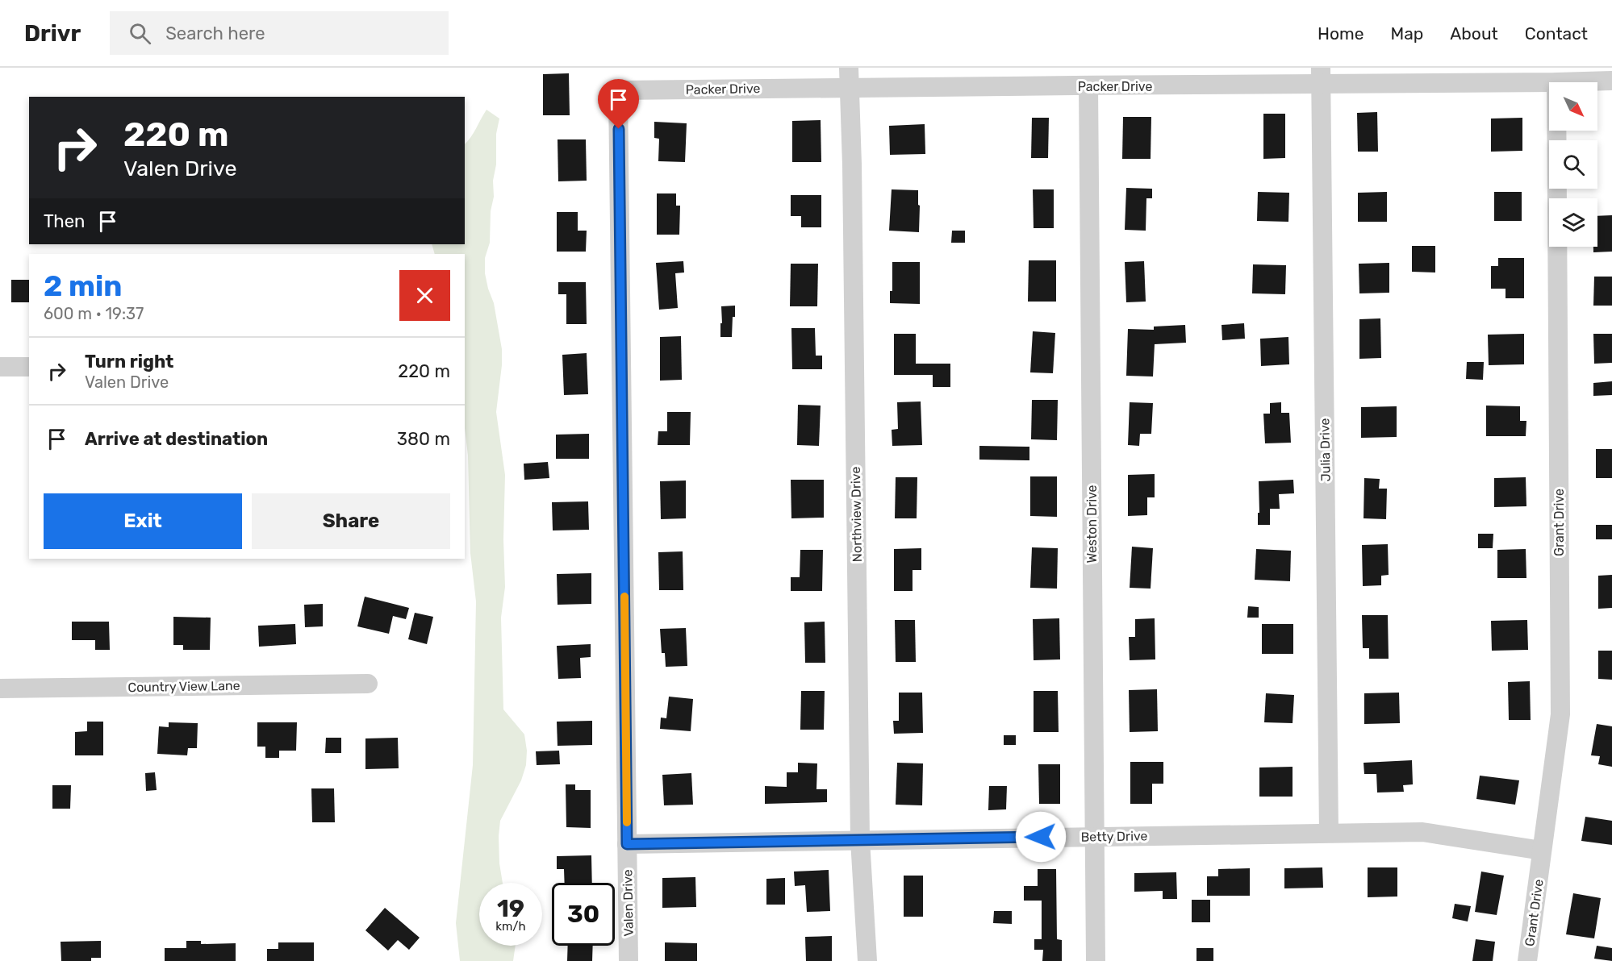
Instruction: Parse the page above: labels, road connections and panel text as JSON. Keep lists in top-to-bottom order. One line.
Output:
{"streets":{"street":["Packer Drive","Julia Drive","Northview Drive","Grant Drive","Weston Drive","Country View Lane","Betty Drive","Valen Drive"]},"crossings":[["Packer Drive","Julia Drive"],["Packer Drive","Northview Drive"],["Packer Drive","Weston Drive"],["Packer Drive","Valen Drive"],["Julia Drive","Betty Drive"],["Northview Drive","Betty Drive"],["Grant Drive","Betty Drive"],["Weston Drive","Betty Drive"],["Betty Drive","Valen Drive"]],"north":"bottom right","page":{"header":"Drivr","search":"Search here","nav":["Home","Map","About","Contact"],"turn":["220 m","Valen Drive"],"then":"Then","heading":["2 min","600 m · 19:37"],"list":[{"name":"Turn right","note":"Valen Drive","value":"220 m"},{"name":"Arrive at destination","value":"380 m"}],"buttons":["Exit","Share"],"speed":"19 km/h","limit":"30"}}
